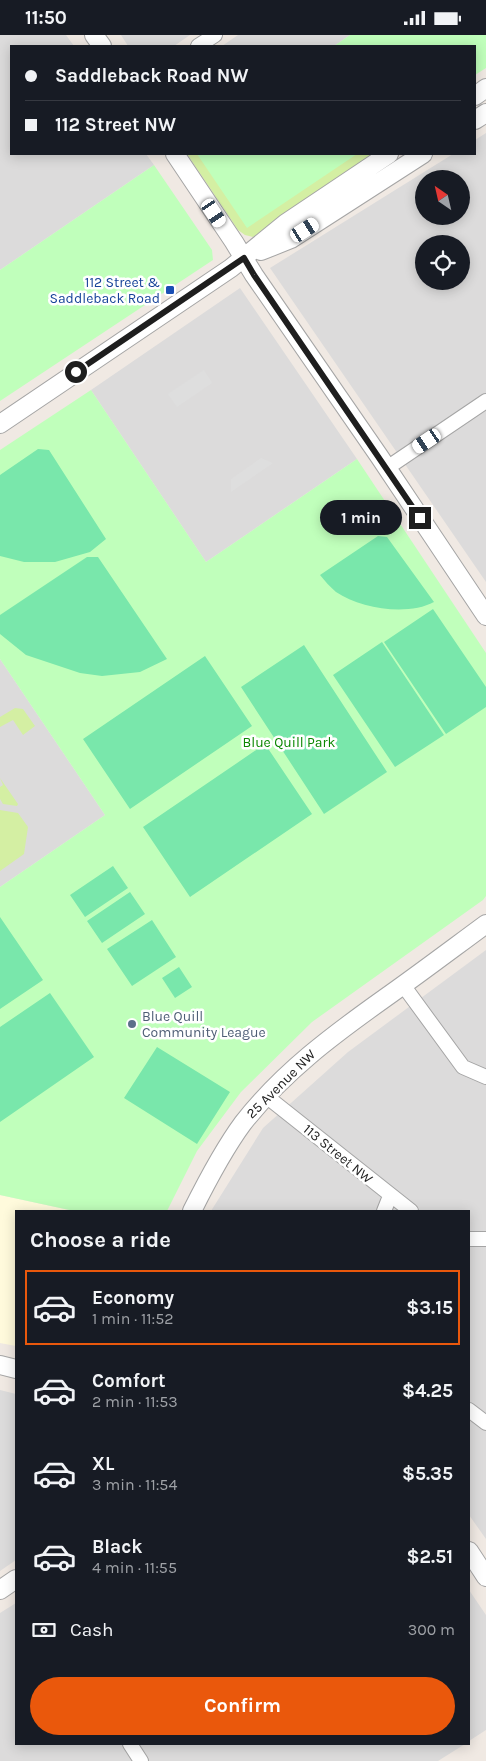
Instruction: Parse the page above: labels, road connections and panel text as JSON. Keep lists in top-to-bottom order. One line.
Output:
{"streets":{"street":["25 Avenue NW","113 Street NW"]},"crossings":[["25 Avenue NW","113 Street NW"]],"parks":["Blue Quill Park"],"places":{"transit":["112 Street & Saddleback Road"],"other":["Blue Quill Community League"]},"north":"top left","page":{"status":"11:50","banner":["Saddleback Road NW","112 Street NW"],"bubble":"1 min","heading":"Choose a ride","list":[{"name":"Economy","note":"1 min · 11:52","value":"$3.15"},{"name":"Comfort","note":"2 min · 11:53","value":"$4.25"},{"name":"XL","note":"3 min · 11:54","value":"$5.35"},{"name":"Black","note":"4 min · 11:55","value":"$2.51"}],"pay":["Cash","300 m"],"buttons":"Confirm"}}
